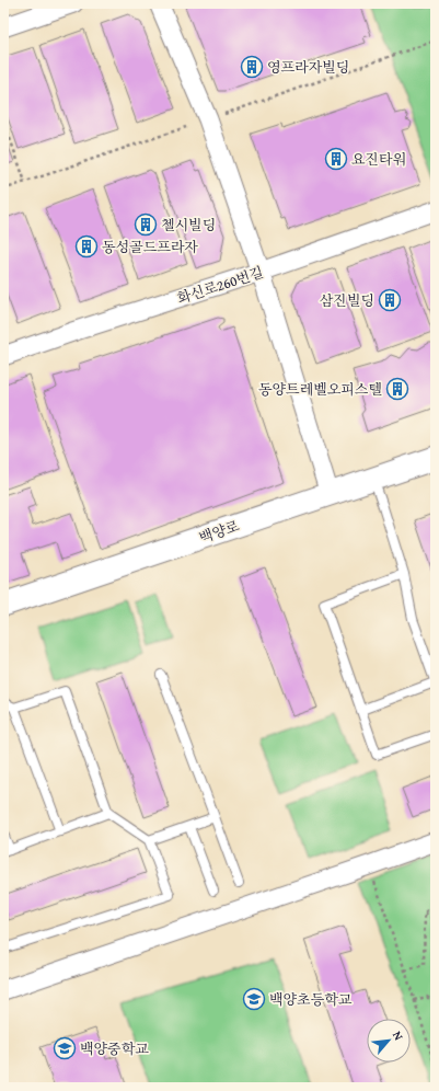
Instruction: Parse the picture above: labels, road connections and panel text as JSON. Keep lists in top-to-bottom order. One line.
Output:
{"streets":{"street":["화신로260번길","백양로"]},"places":{"building":["영프라자빌딩","요진타워","첼시빌딩","동성골드프라자","삼진빌딩","동양트레벨오피스텔"],"school or university":["백양초등학교","백양중학교"]},"north":"top right"}
